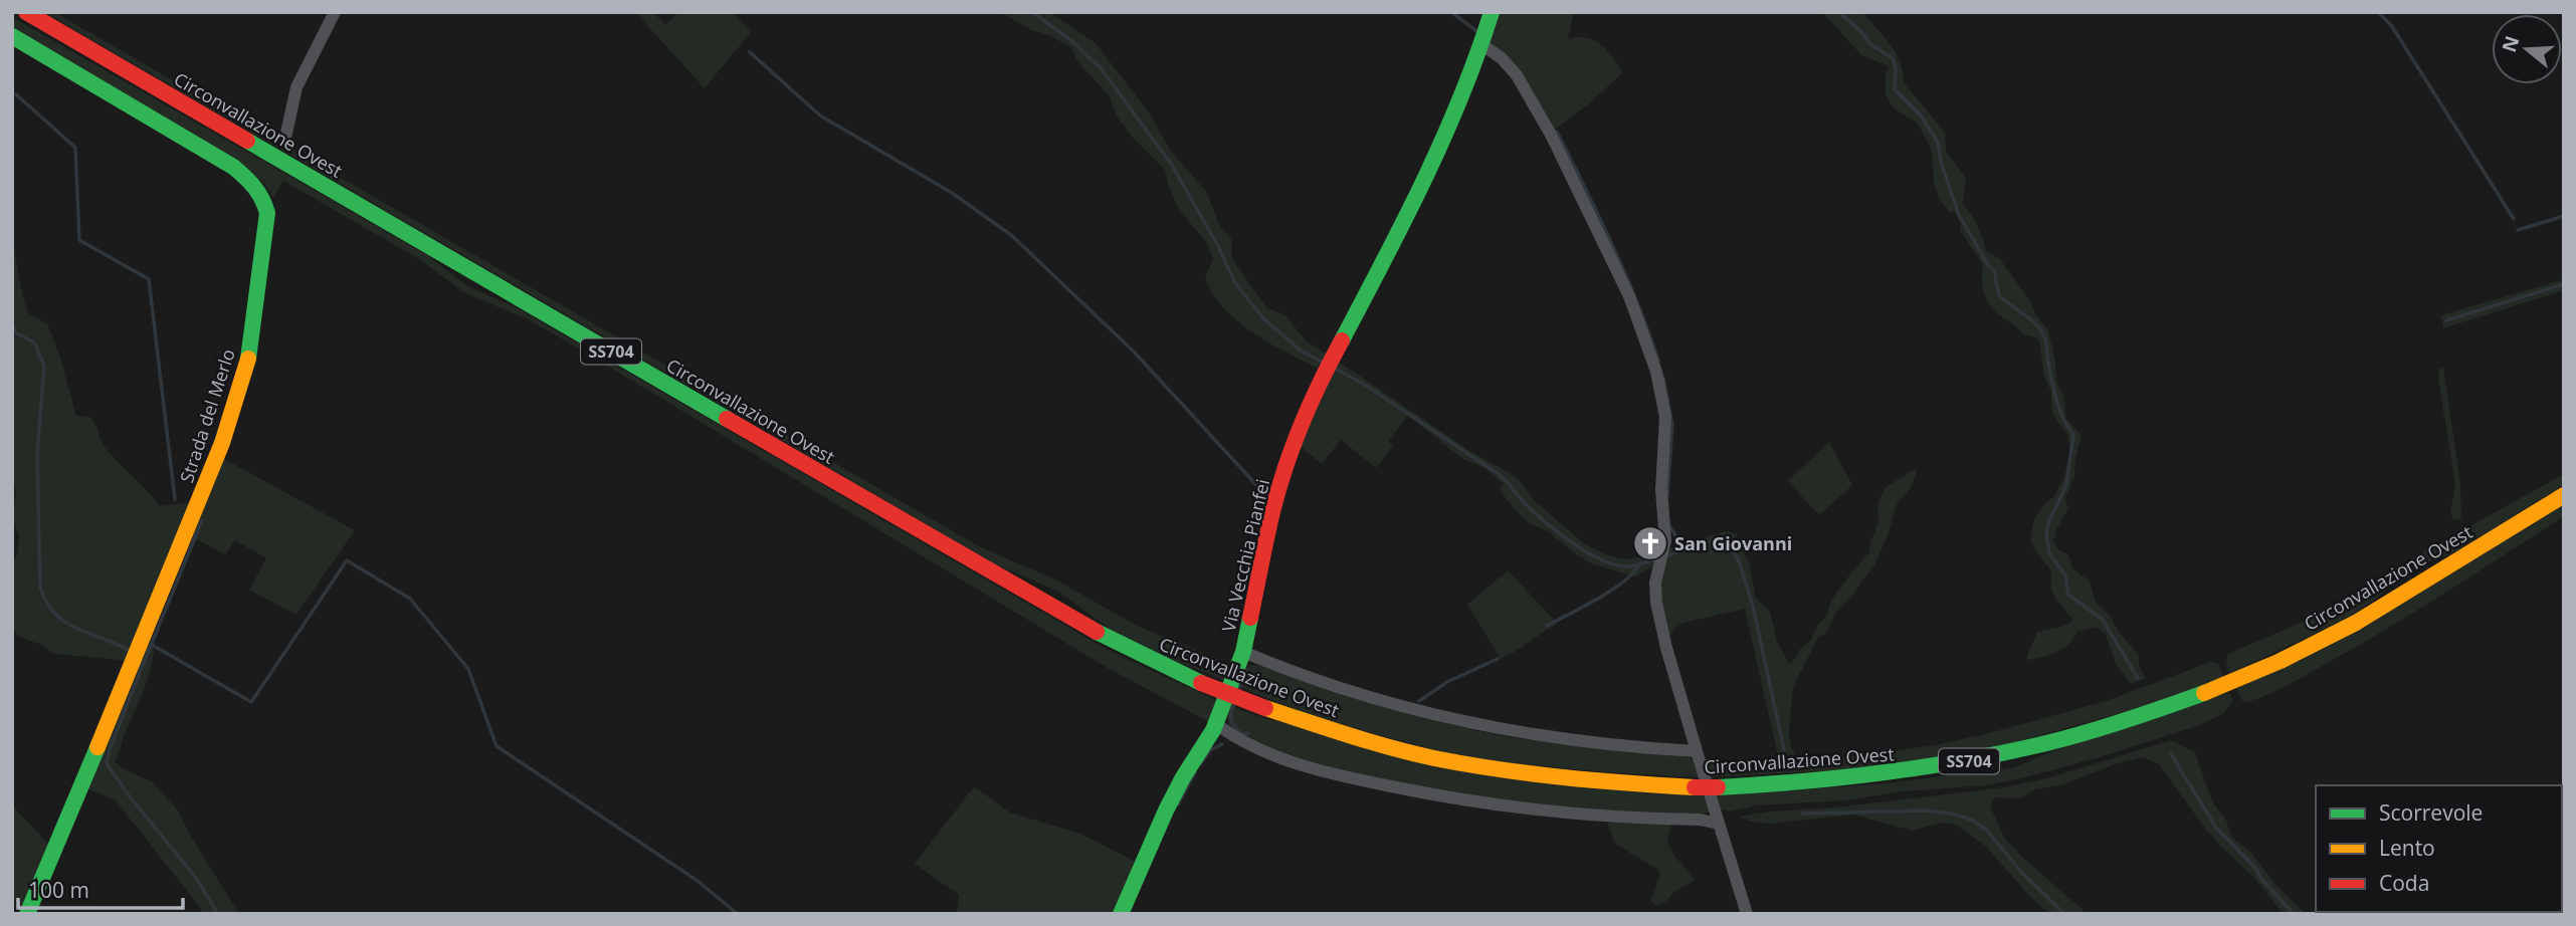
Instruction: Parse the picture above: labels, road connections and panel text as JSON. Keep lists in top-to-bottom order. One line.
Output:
{"streets":{"main road":["Circonvallazione Ovest","SS704","Strada del Merlo","Via Vecchia Pianfei"]},"places":{"church":["San Giovanni"]},"legend":["Scorrevole","Lento","Coda"],"scale_bar":"100 m","north":"left"}
